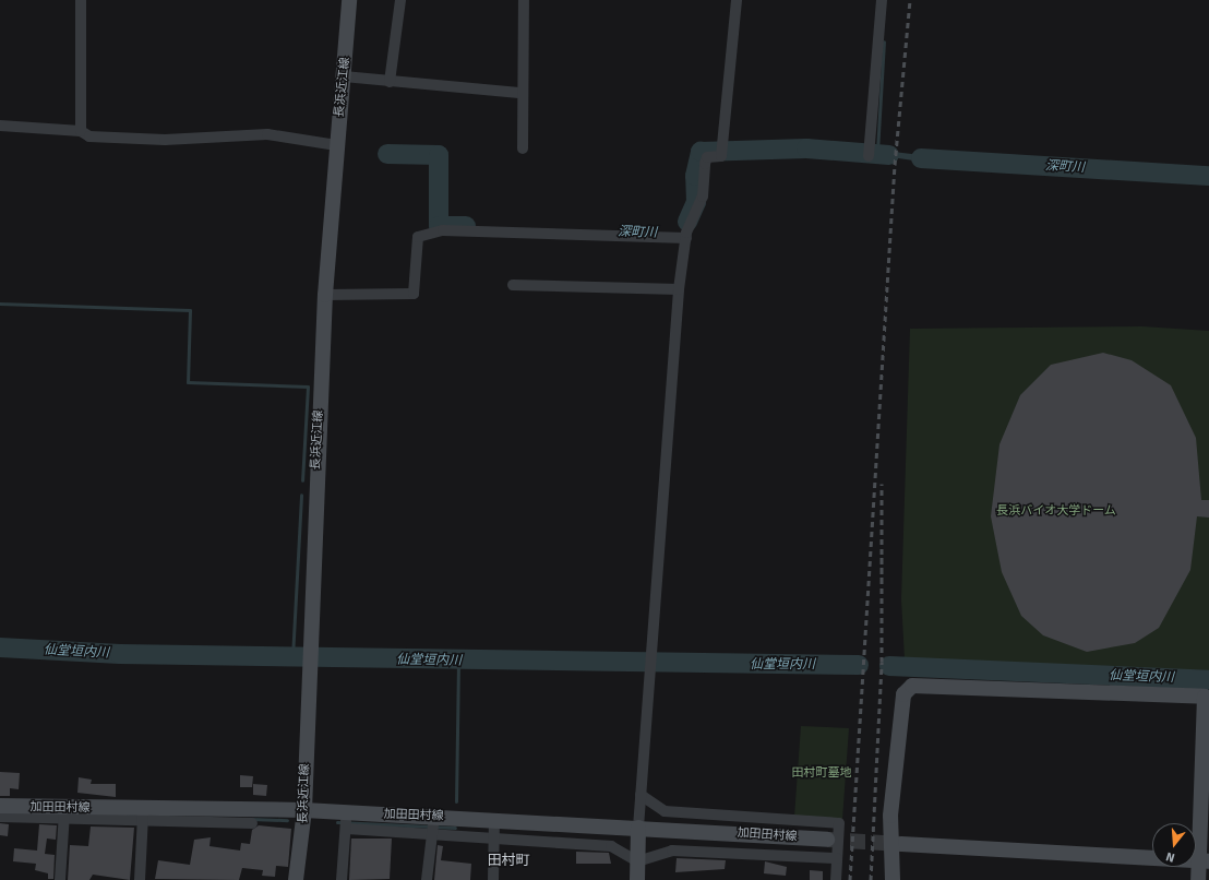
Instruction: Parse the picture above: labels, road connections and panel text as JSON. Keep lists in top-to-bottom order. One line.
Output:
{"streets":{"main road":["長浜近江線","加田田村線"]},"crossings":[["長浜近江線","加田田村線"]],"districts":["田村町"],"water":["深町川","仙堂垣内川"],"parks":["長浜バイオ大学ドーム","田村町墓地"],"north":"bottom"}
